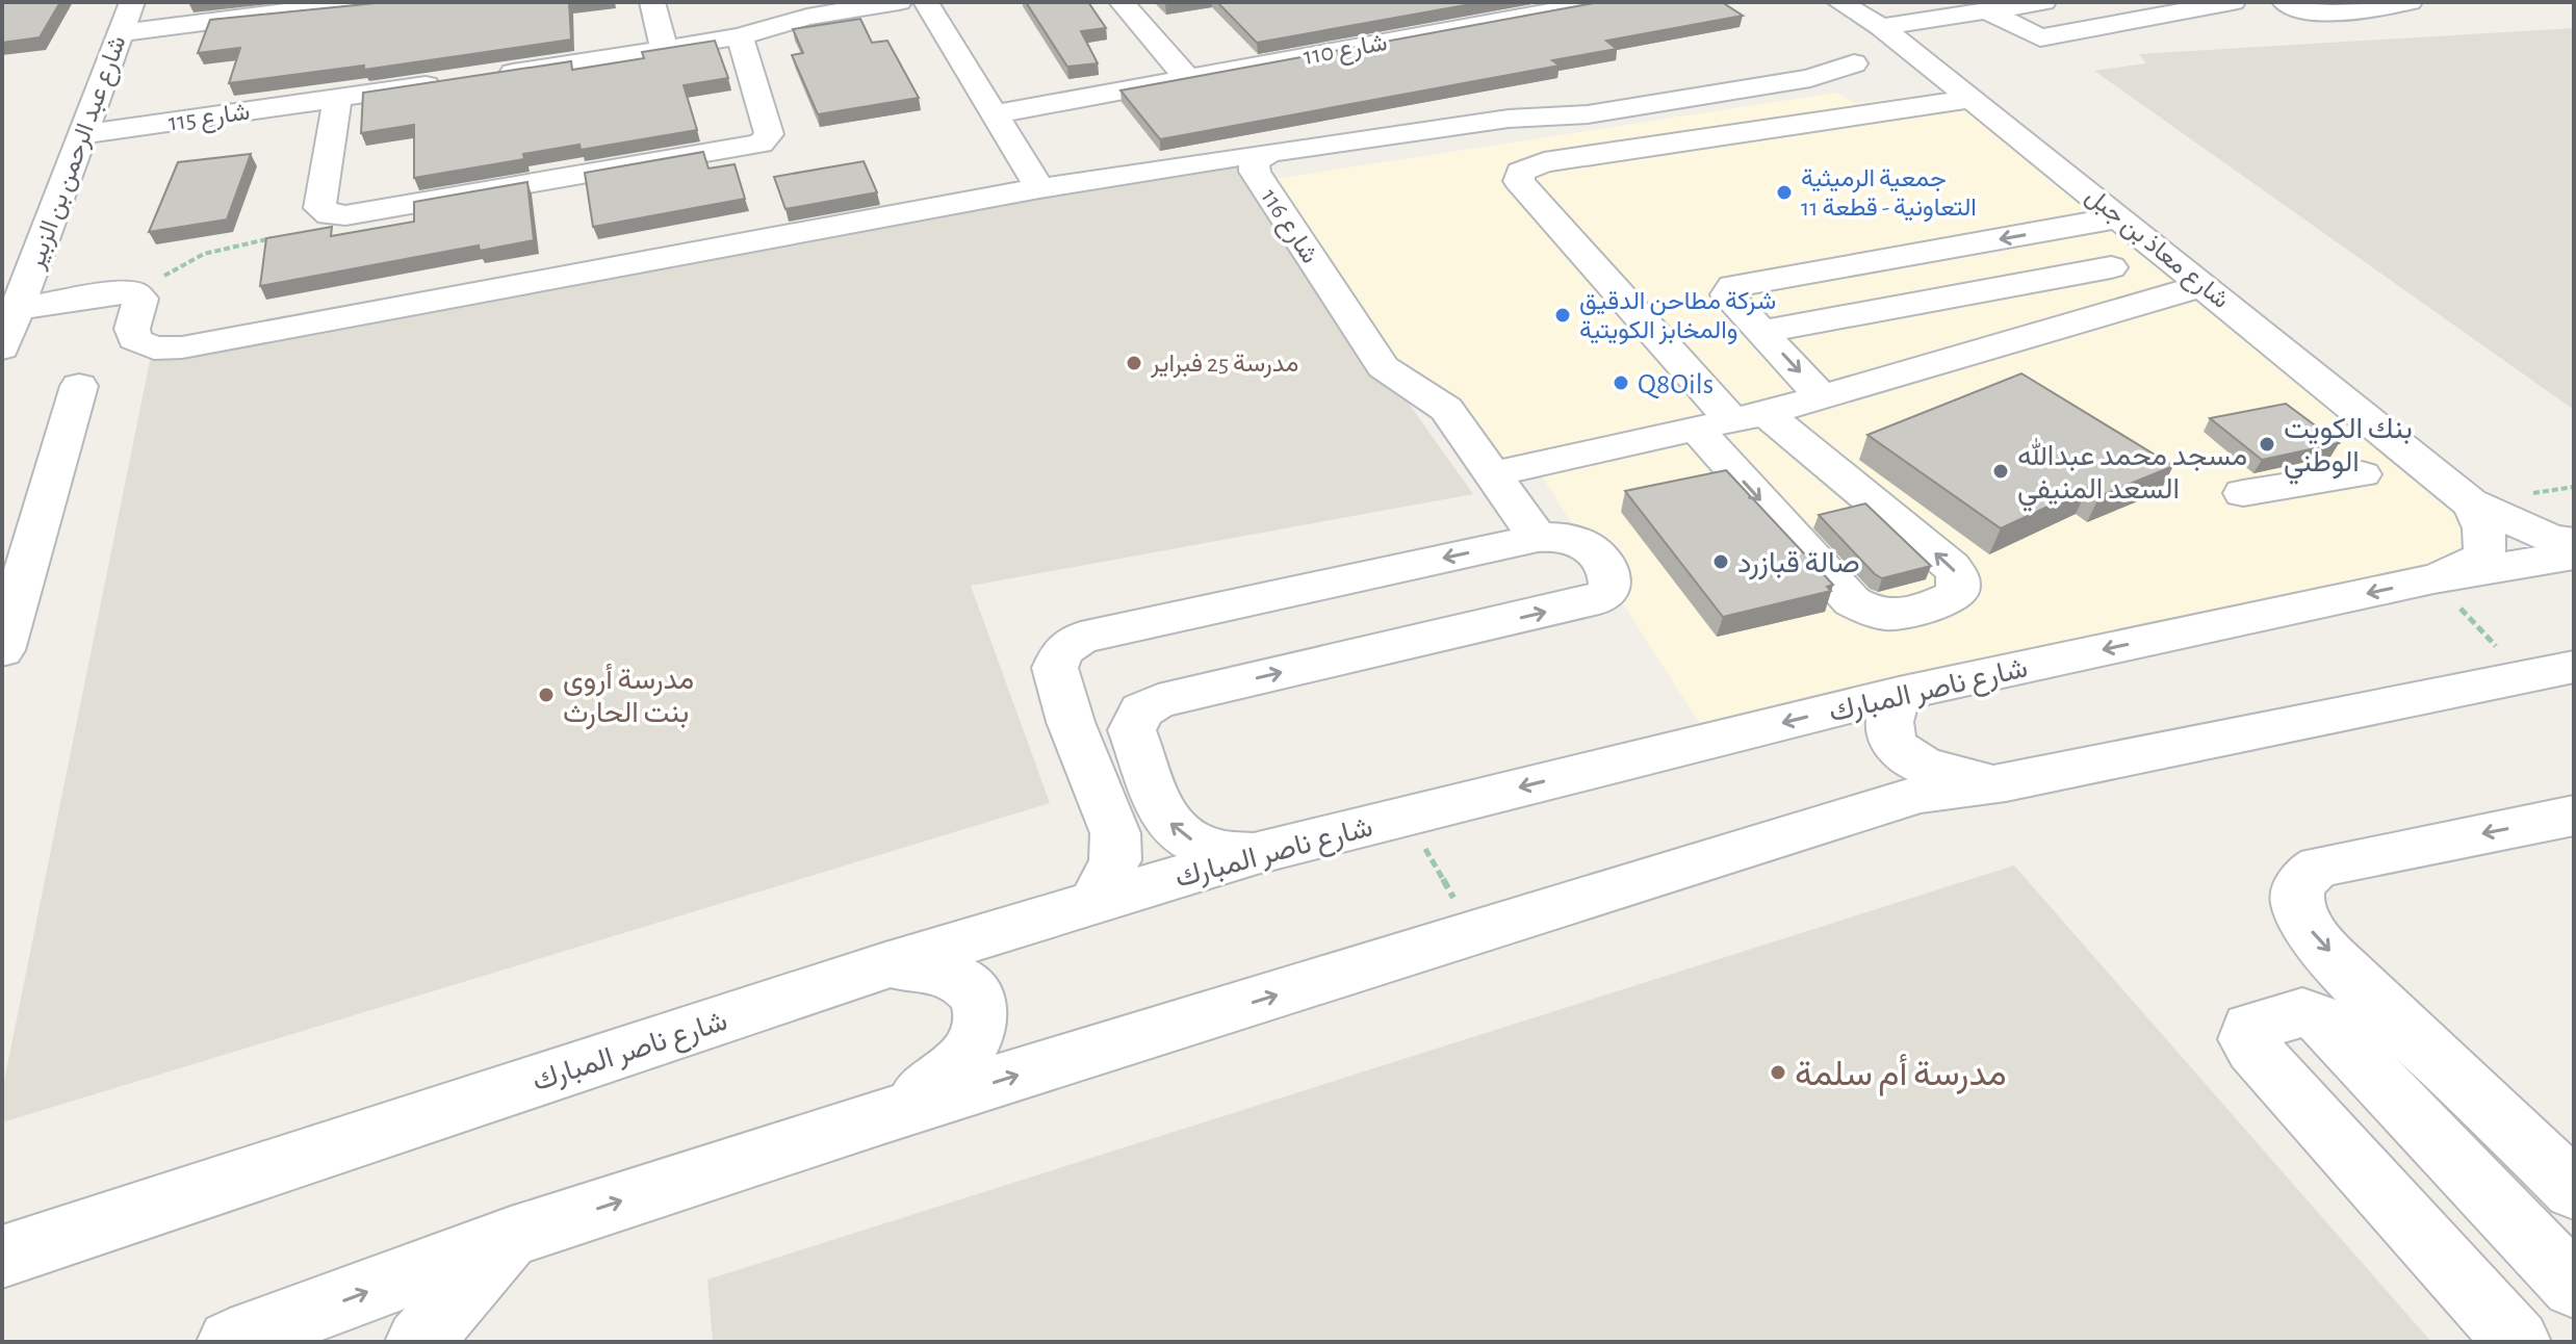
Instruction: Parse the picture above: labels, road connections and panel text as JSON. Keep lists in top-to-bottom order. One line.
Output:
{"streets":{"street":["شارع 110","شارع 115","شارع عبد الرحمن بن الزبير","شارع 116","شارع معاذ بن جبل","شارع ناصر المبارك"]},"crossings":[["شارع 115","شارع عبد الرحمن بن الزبير"],["شارع معاذ بن جبل","شارع ناصر المبارك"]],"places":["جمعية الرميثية التعاونية - قطعة 11","شركة مطاحن الدقيق والمخابز الكويتية","مدرسة 25 فبراير","Q8Oils","بنك الكويت الوطني","مسجد محمد عبدالله السعد المنيفي","صالة قبازرد","مدرسة أروى بنت الحارث","مدرسة أم سلمة"]}
